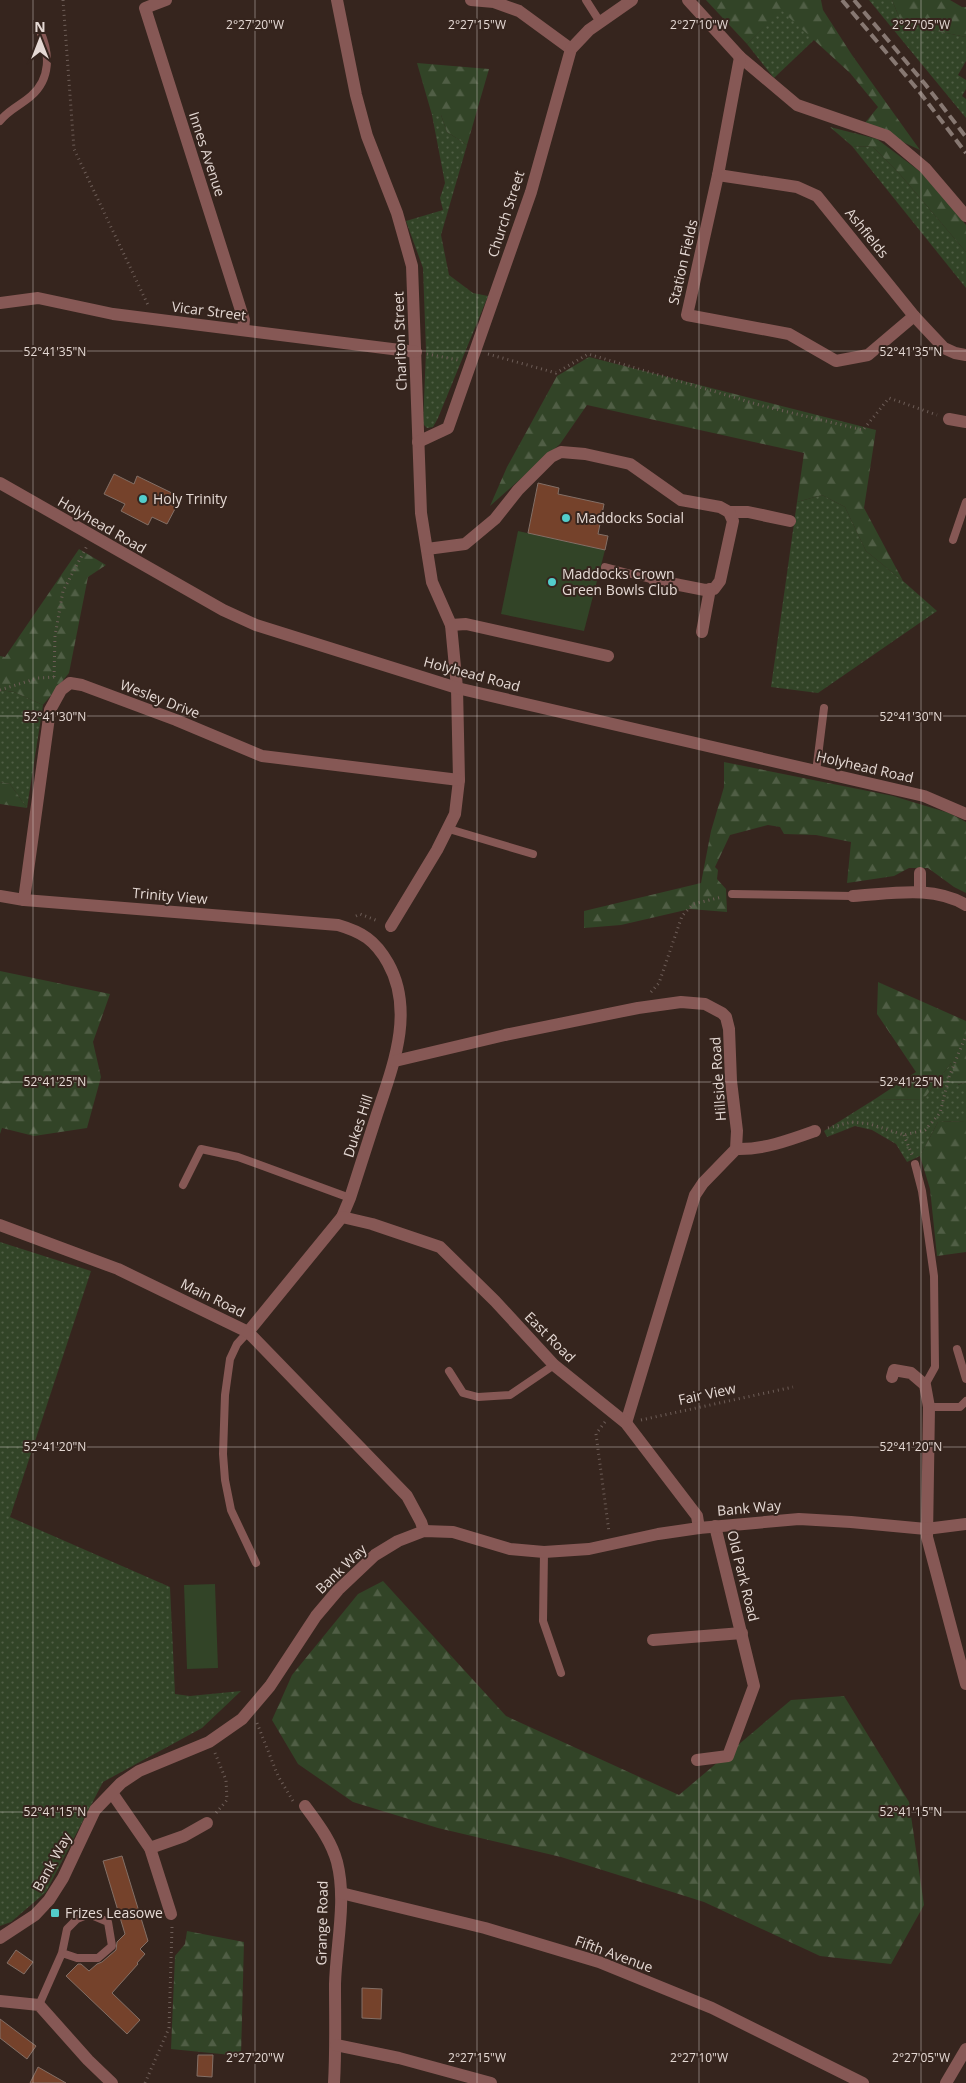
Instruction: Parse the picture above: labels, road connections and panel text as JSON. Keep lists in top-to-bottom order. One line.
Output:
{"streets":{"street":["Innes Avenue","Church Street","Ashfields","Station Fields","Vicar Street","Charlton Street","Holyhead Road","Wesley Drive","Trinity View","Hillside Road","Dukes Hill","Main Road","East Road","Bank Way","Old Park Road","Grange Road","Fifth Avenue"],"path":["Fair View"]},"crossings":[["Innes Avenue","Vicar Street"],["Church Street","Charlton Street"],["Ashfields","Station Fields"],["Vicar Street","Charlton Street"],["Charlton Street","Holyhead Road"],["Trinity View","Dukes Hill"],["Hillside Road","Dukes Hill"],["Dukes Hill","Main Road"],["Dukes Hill","East Road"],["Main Road","Bank Way"],["East Road","Fair View"],["East Road","Bank Way"],["Bank Way","Old Park Road"],["Grange Road","Fifth Avenue"]],"places":{"other":["Holy Trinity","Maddocks Social","Maddocks Crown Green Bowls Club"],"transit":["Frizes Leasowe"]},"north":"top","coordinates":["2°27'20\"W","2°27'15\"W","2°27'10\"W","2°27'05\"W","52°41'35\"N","52°41'30\"N","52°41'25\"N","52°41'20\"N","52°41'15\"N"]}
